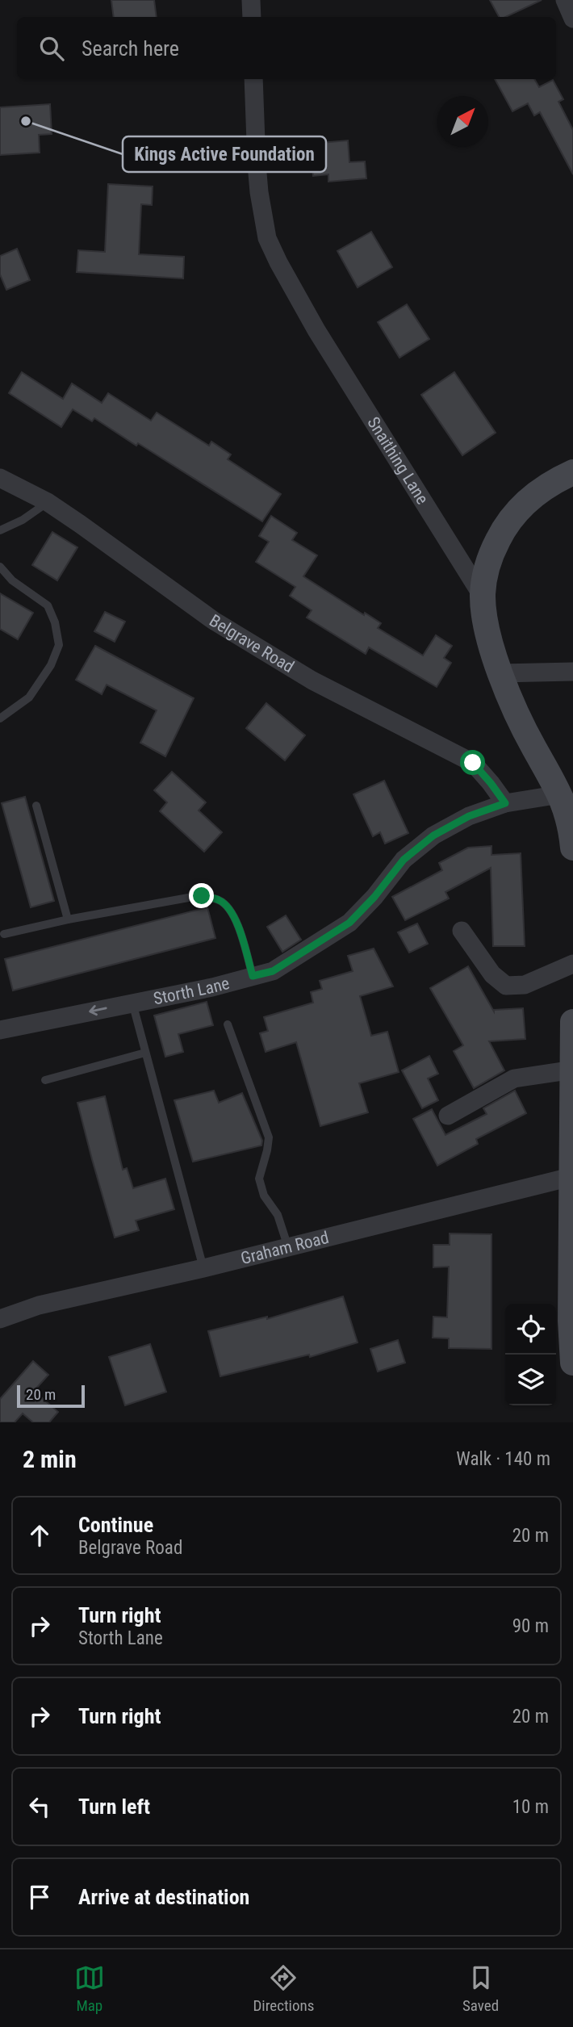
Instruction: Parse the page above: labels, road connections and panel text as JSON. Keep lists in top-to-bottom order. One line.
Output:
{"streets":{"street":["Snaithing Lane","Belgrave Road","Storth Lane","Graham Road"]},"crossings":[["Snaithing Lane","Storth Lane"],["Belgrave Road","Storth Lane"]],"places":["Kings Active Foundation"],"scale_bar":"20 m","north":"top right","page":{"search":"Search here","scale":"20 m","heading":["2 min","Walk · 140 m"],"list":[["Continue","Belgrave Road","20 m"],["Turn right","Storth Lane","90 m"],["Turn right","20 m"],["Turn left","10 m"],"Arrive at destination"],"nav":["Map","Directions","Saved"]}}
